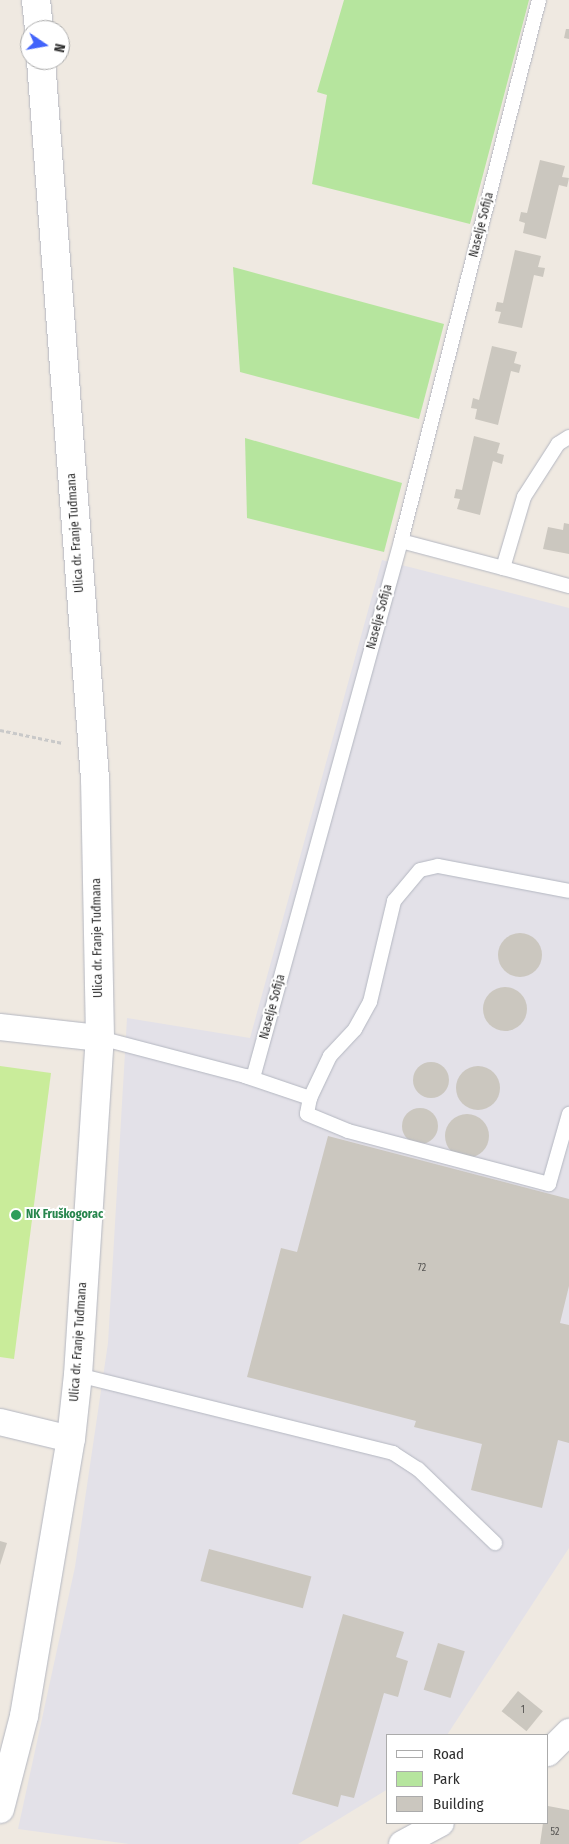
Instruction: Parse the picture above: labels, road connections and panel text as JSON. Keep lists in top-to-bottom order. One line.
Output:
{"streets":{"main road":["Ulica dr. Franje Tuđmana"],"lane":["Naselje Sofija"]},"places":["NK Fruškogorac"],"house_numbers":["72","1","52"],"legend":["Road","Park","Building"],"north":"right"}
